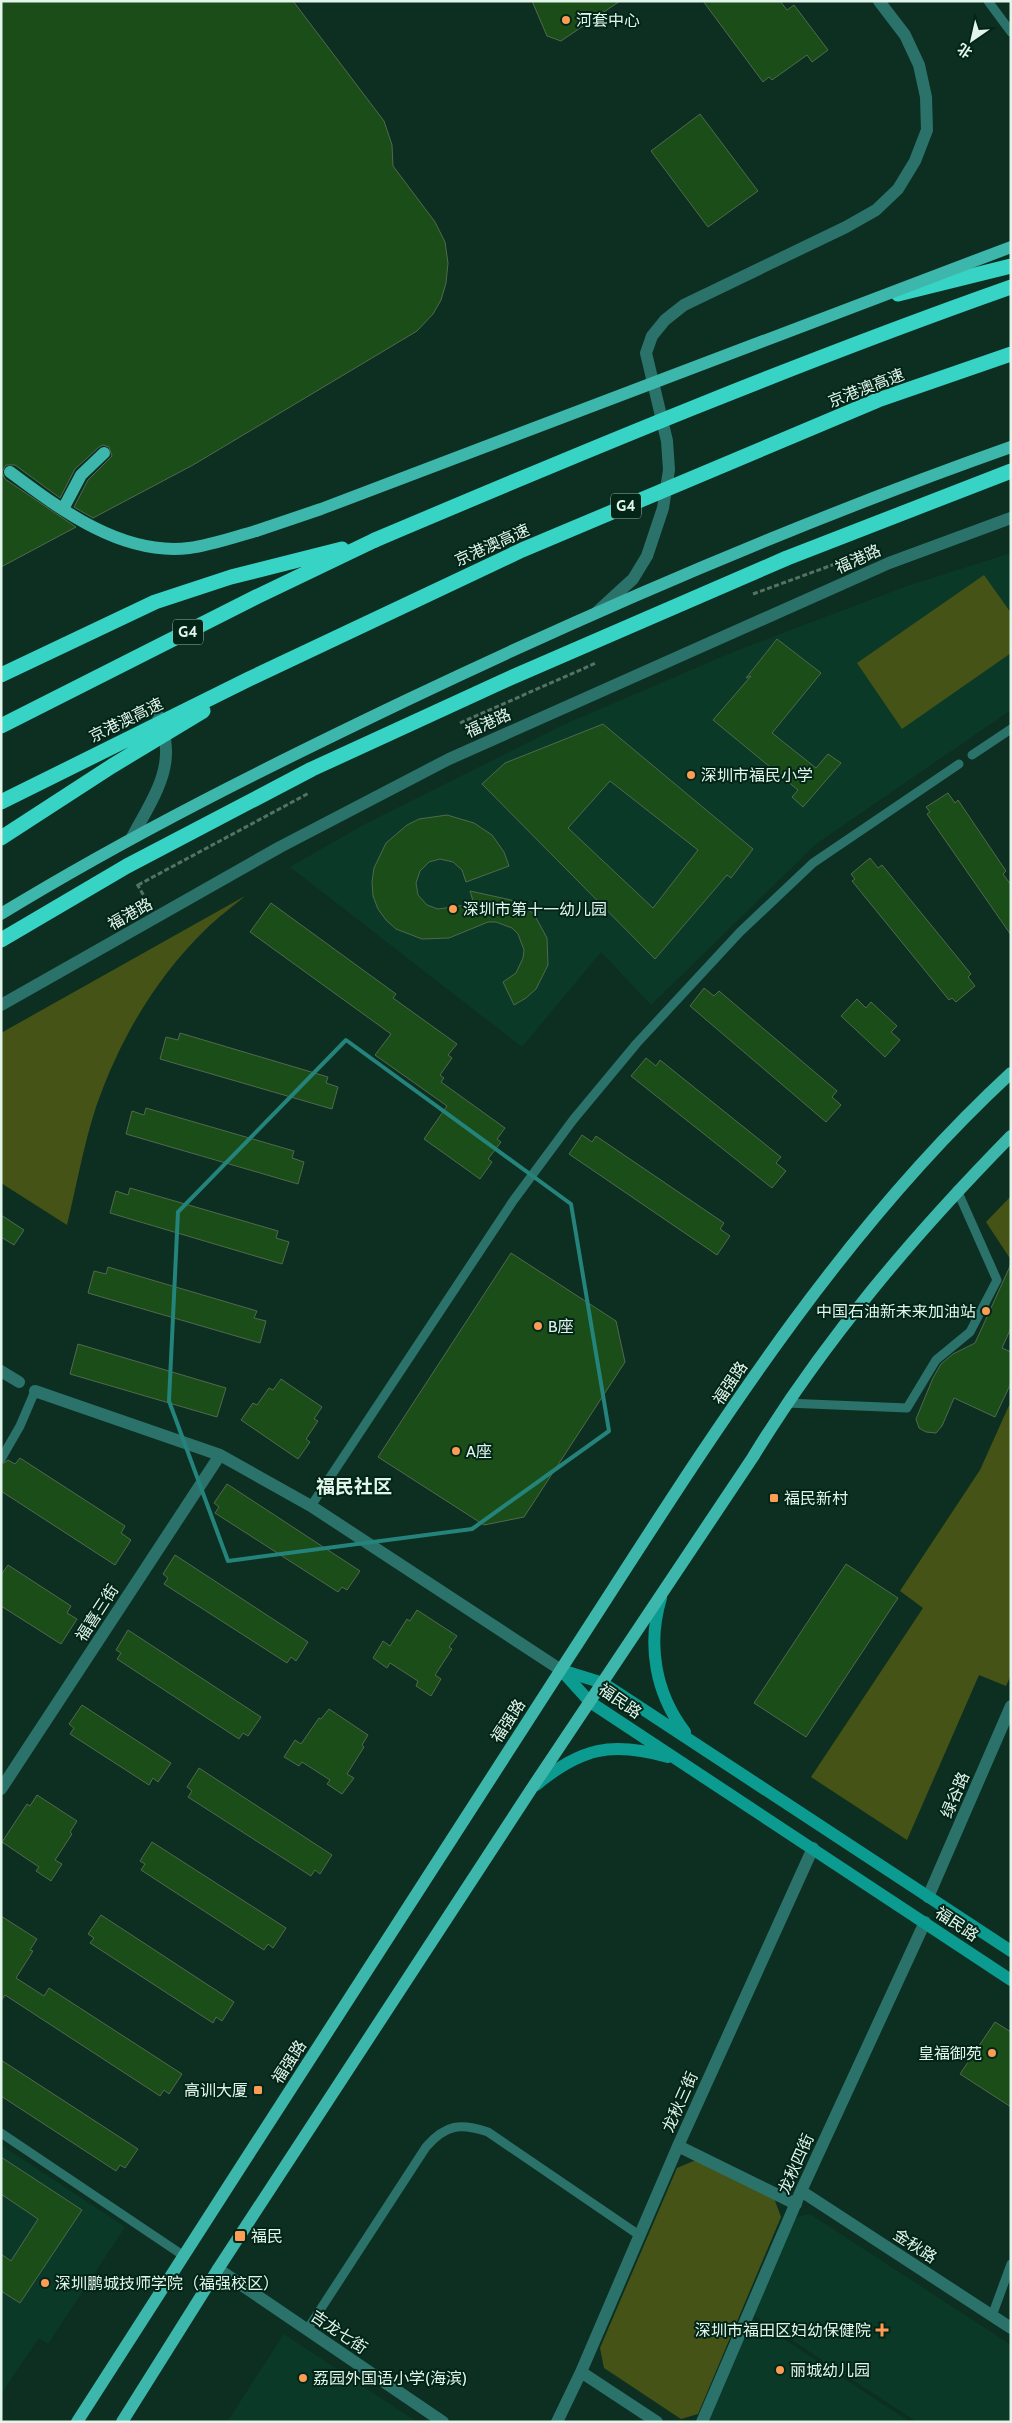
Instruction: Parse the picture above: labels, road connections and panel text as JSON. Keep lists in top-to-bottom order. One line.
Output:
{"streets":{"highway":["京港澳高速","G4"],"main road":["福强路","福民路"],"street":["福港路","福喜三街","绿谷路","龙秋三街","龙秋四街","金秋路","吉龙七街"]},"crossings":[["福强路","福民路"],["福民路","绿谷路"],["福民路","龙秋三街"],["福民路","龙秋四街"],["龙秋四街","金秋路"]],"districts":["福民社区"],"places":{"other":["河套中心","深圳市福民小学","深圳市第十一幼儿园","中国石油新未来加油站","B座","A座","皇福御苑","深圳鹏城技师学院（福强校区）","丽城幼儿园","荔园外国语小学(海滨)"],"transit":["福民新村","高训大厦","福民"],"health":["深圳市福田区妇幼保健院"]},"north":"bottom left"}
